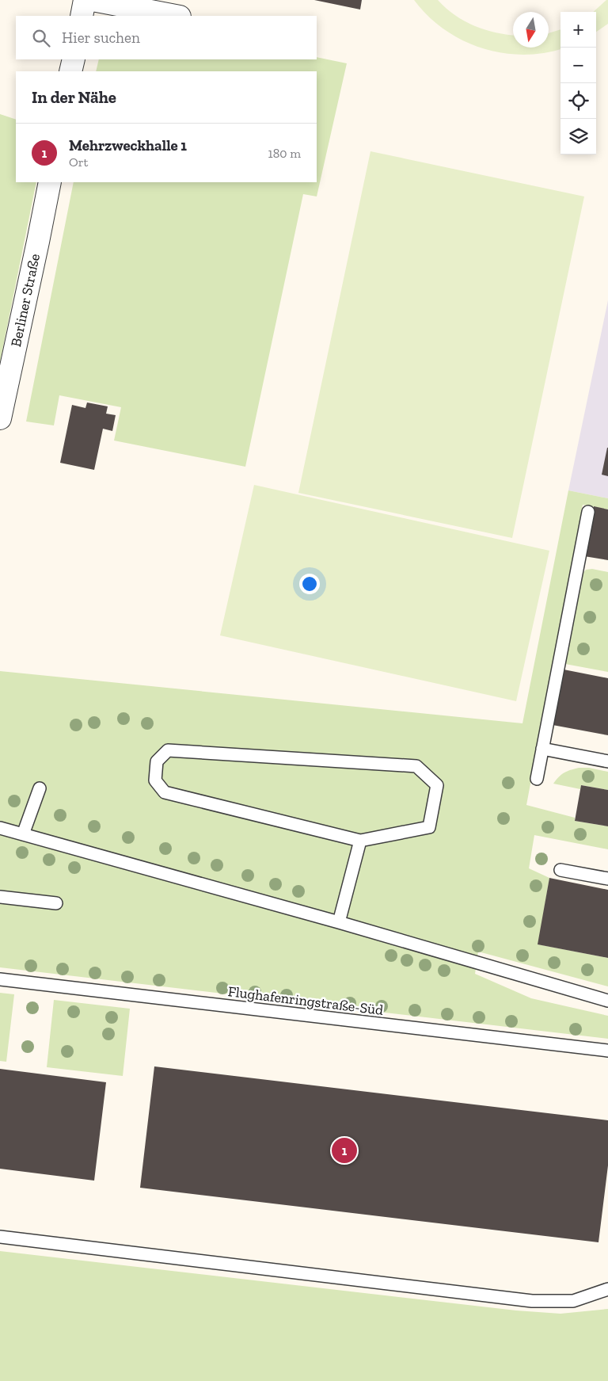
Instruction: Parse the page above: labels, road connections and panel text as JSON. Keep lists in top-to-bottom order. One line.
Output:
{"streets":{"street":["Berliner Straße"],"lane":["Flughafenringstraße-Süd"]},"north":"bottom","page":{"map_buttons":["+","−"],"search":"Hier suchen","heading":"In der Nähe","list":[{"mark":"1","name":"Mehrzweckhalle 1","note":"Ort","value":"180 m"}],"pins":"1"}}
